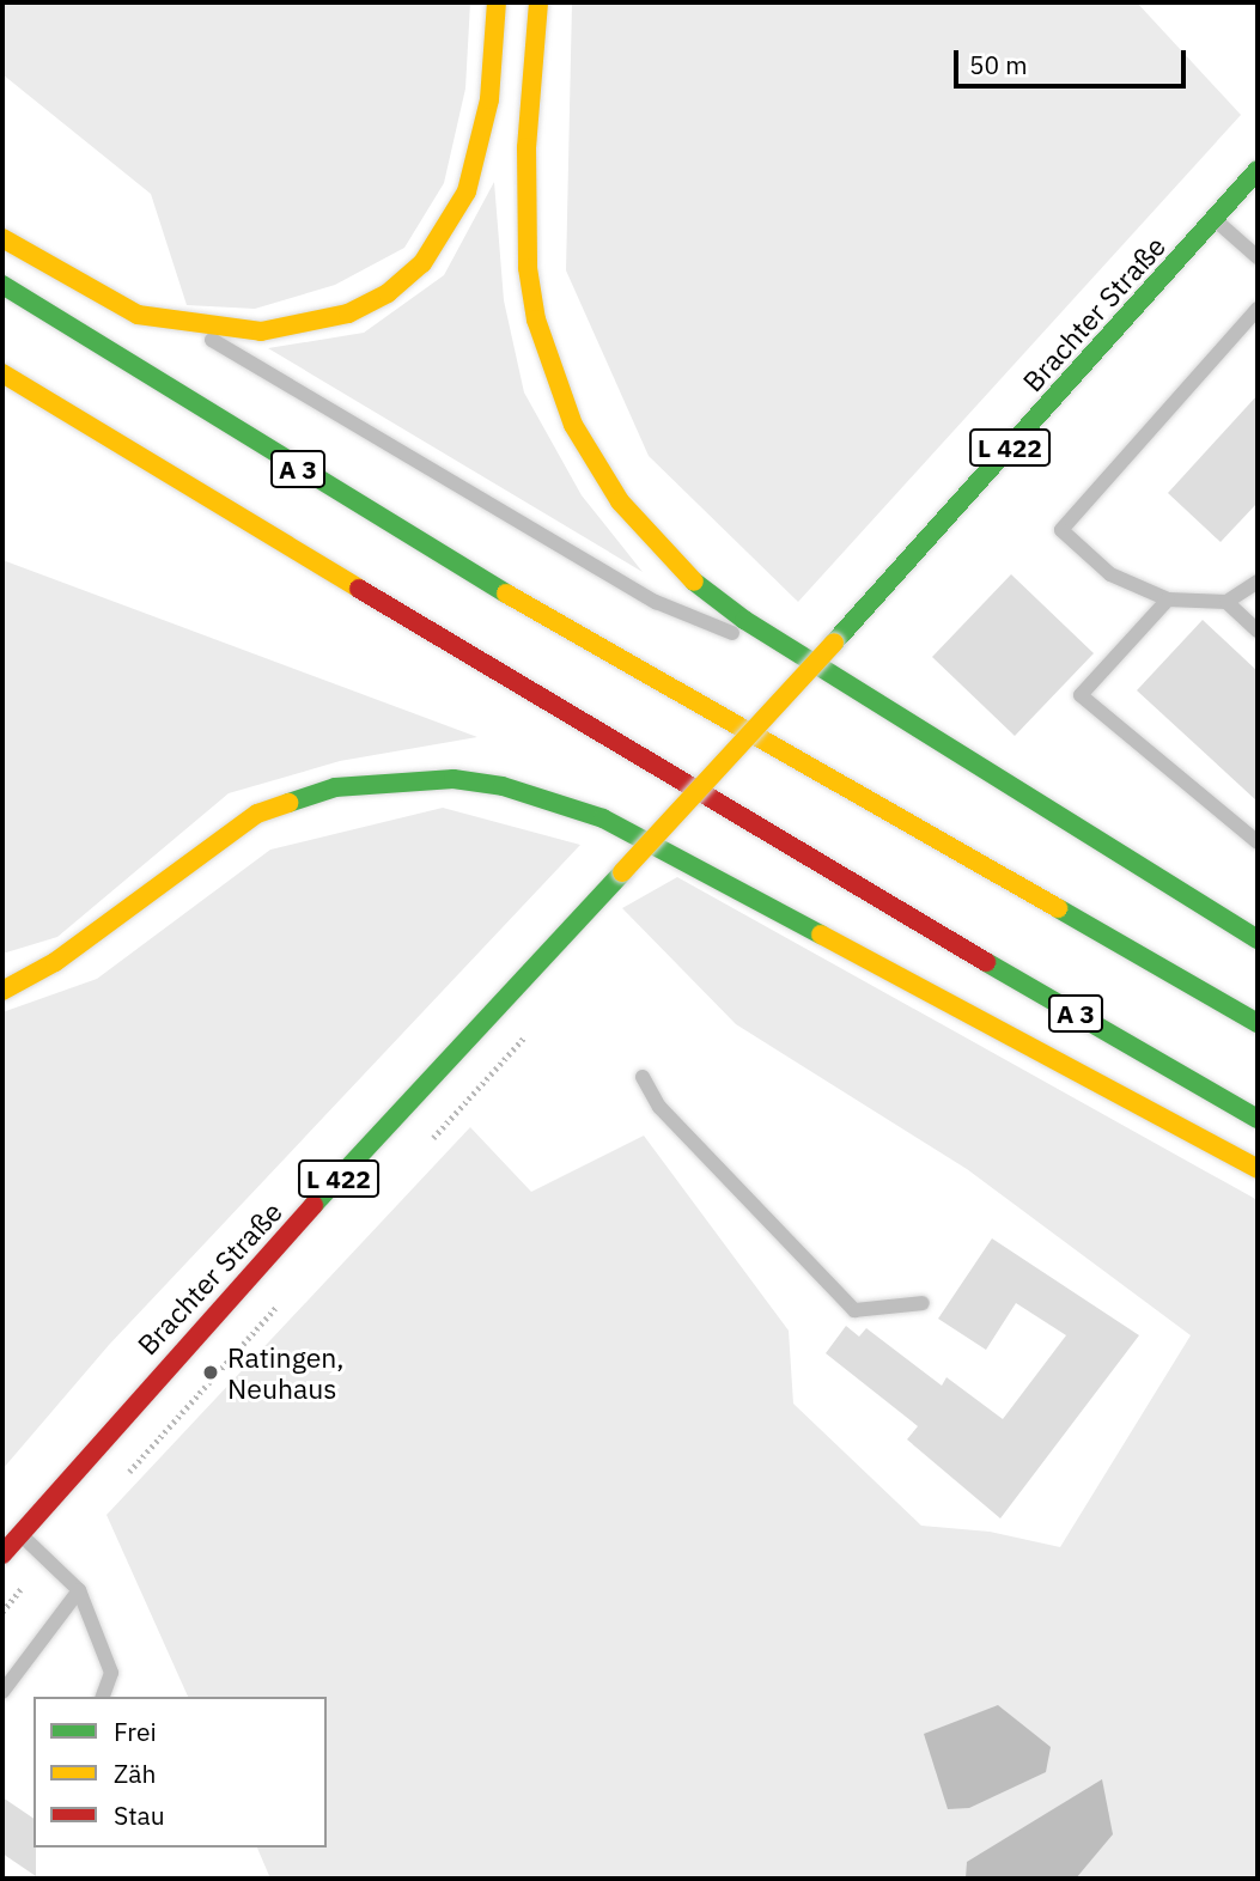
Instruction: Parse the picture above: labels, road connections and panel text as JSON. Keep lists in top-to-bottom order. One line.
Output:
{"streets":{"main road":["Brachter Straße","L 422","A 3"]},"places":["Ratingen, Neuhaus"],"legend":["Frei","Zäh","Stau"],"scale_bar":"50 m"}
